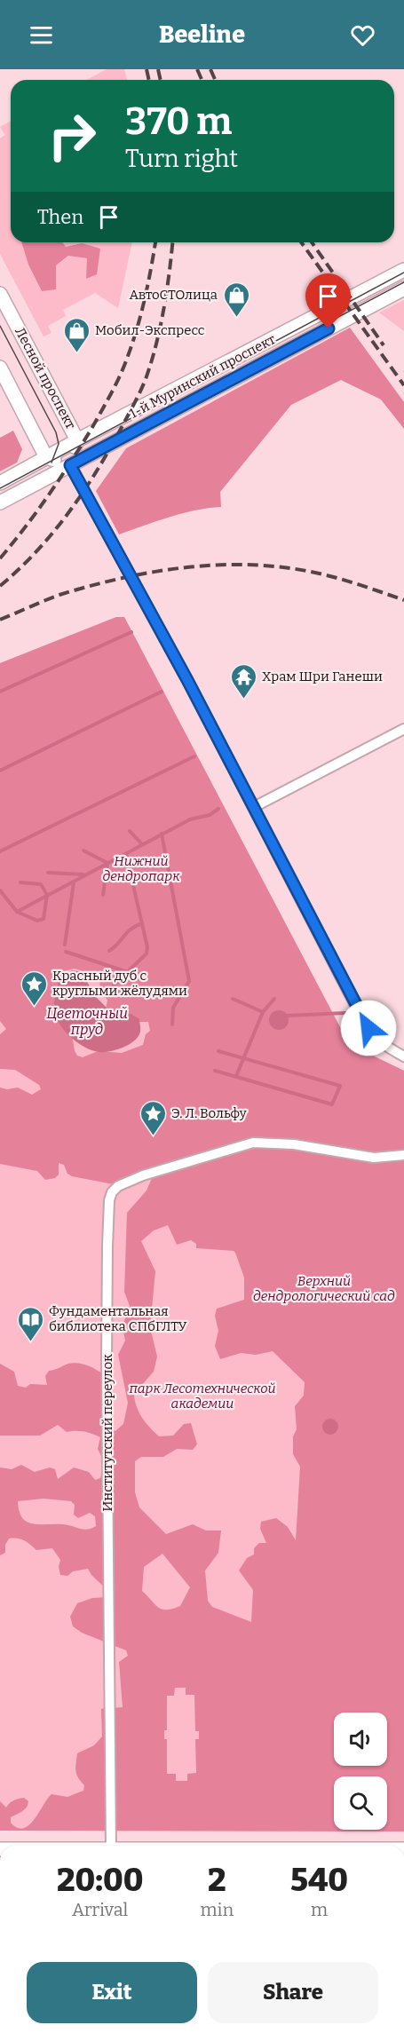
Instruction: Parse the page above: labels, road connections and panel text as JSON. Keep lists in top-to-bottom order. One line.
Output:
{"streets":{"main road":["1-й Муринский проспект","Лесной проспект"],"street":["Институтский переулок"]},"crossings":[["1-й Муринский проспект","Лесной проспект"]],"water":["Цветочный пруд"],"parks":["Нижний дендропарк","Верхний дендрологический сад","парк Лесотехнической академии"],"places":{"shop":["АвтоСТОлица","Мобил-Экспресс"],"temple":["Храм Шри Ганеши"],"place":["Красный дуб с круглыми жёлудями","Э. Л. Вольфу"],"library":["Фундаментальная библиотека СПбГЛТУ"]},"page":{"header":"Beeline","turn":["370 m","Turn right"],"then":"Then","eta":["20:00","Arrival","2","min","540","m"],"buttons":["Exit","Share"]}}
